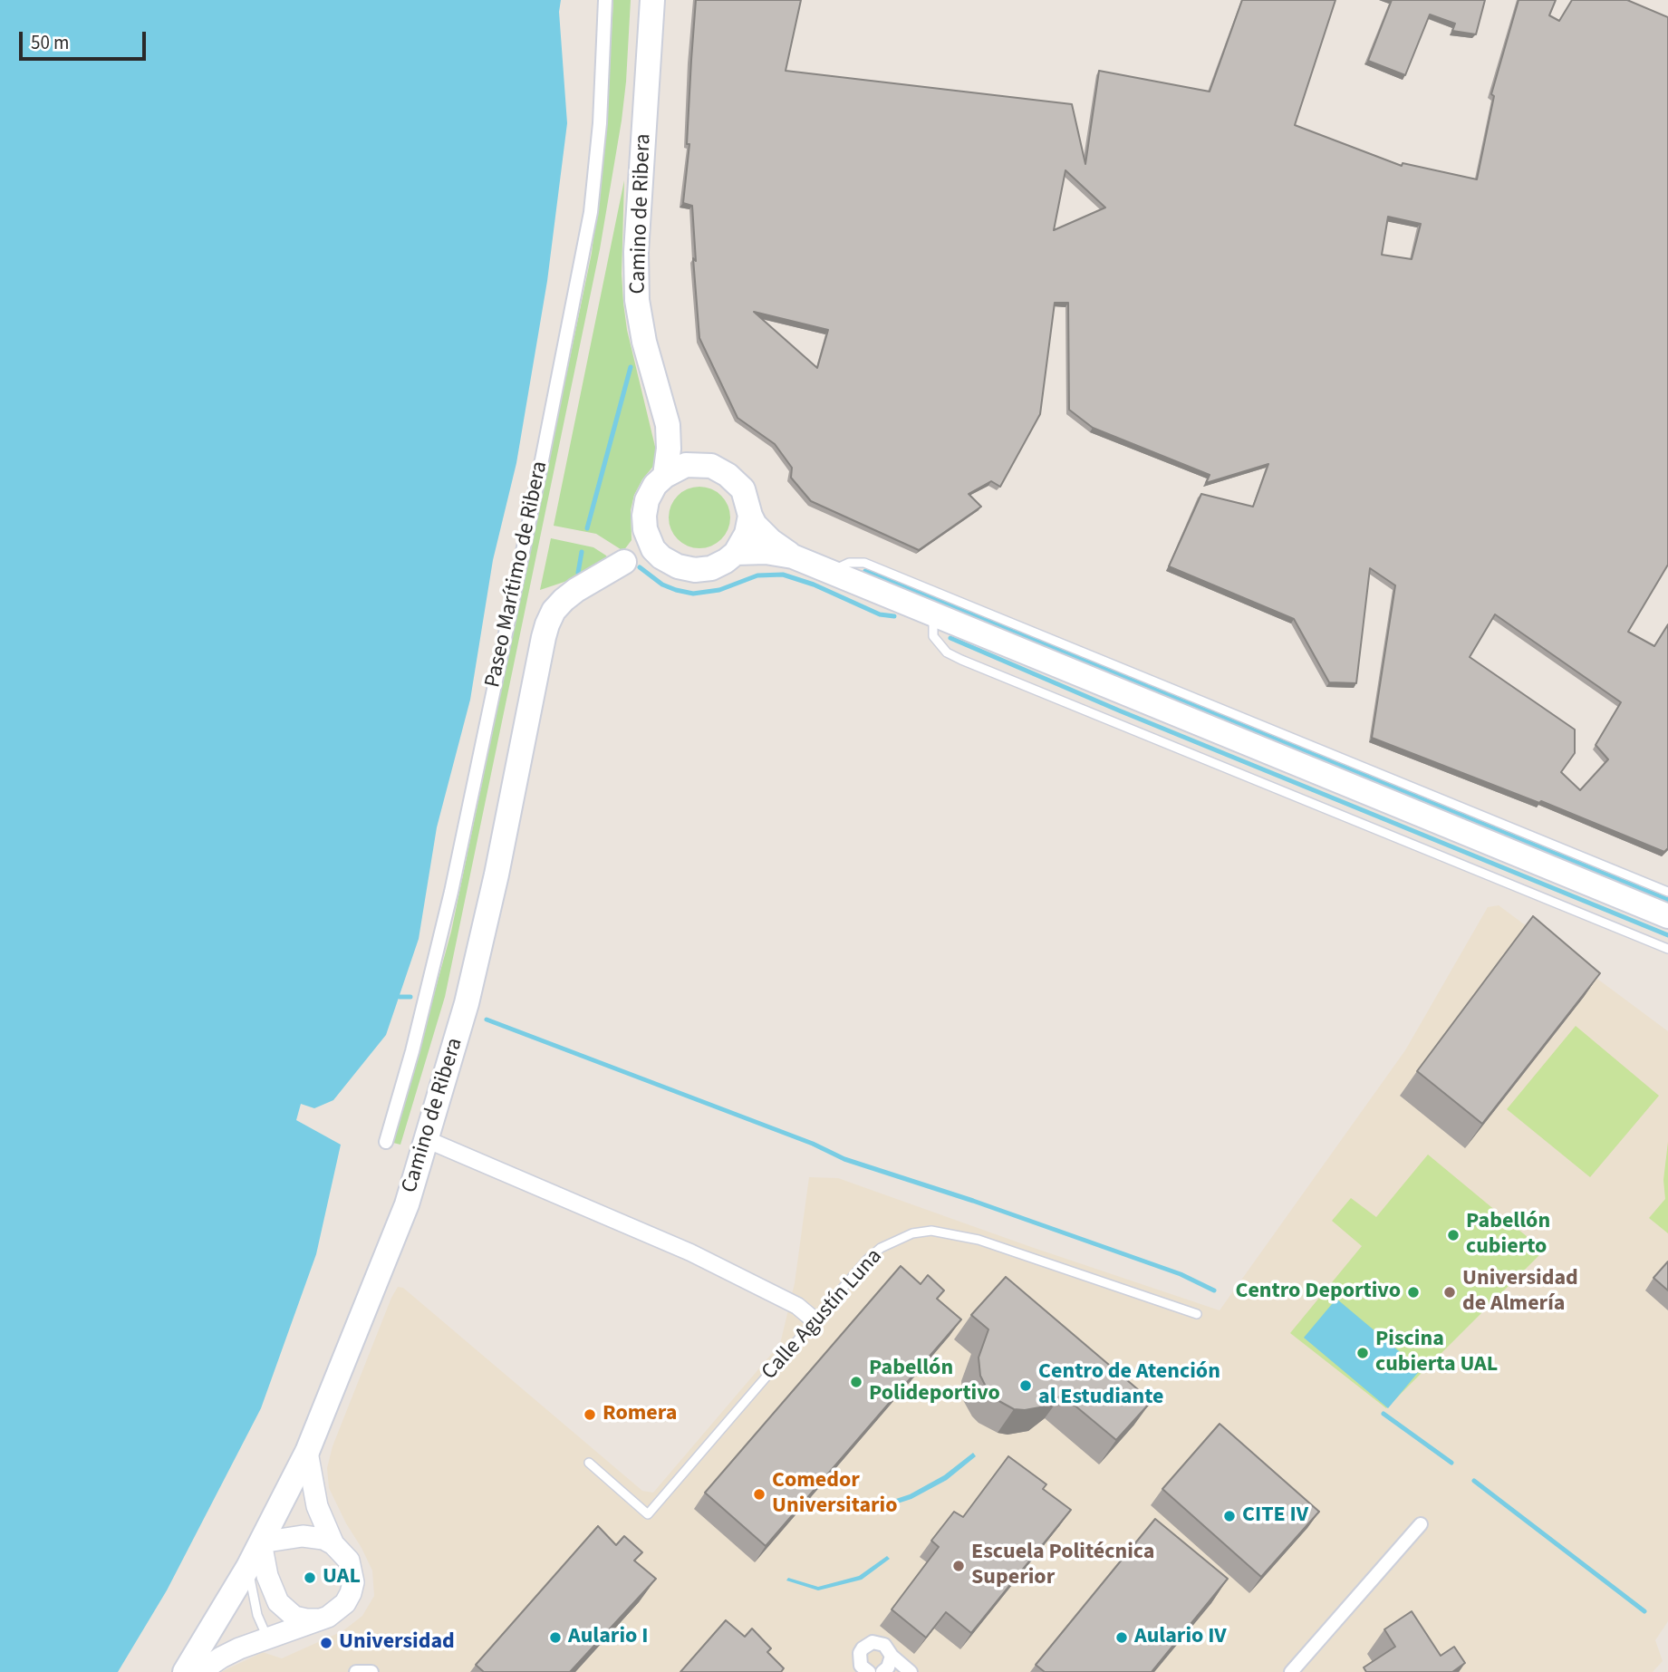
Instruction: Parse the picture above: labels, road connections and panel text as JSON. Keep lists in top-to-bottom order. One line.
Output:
{"streets":{"main road":["Camino de Ribera"],"street":["Paseo Marítimo de Ribera"],"lane":["Calle Agustín Luna"]},"places":["Pabellón cubierto","Centro Deportivo","Universidad de Almería","Piscina cubierta UAL","Pabellón Polideportivo","Centro de Atención al Estudiante","Romera","Comedor Universitario","CITE IV","Escuela Politécnica Superior","UAL","Aulario I","Aulario IV","Universidad"],"scale_bar":"50 m"}
